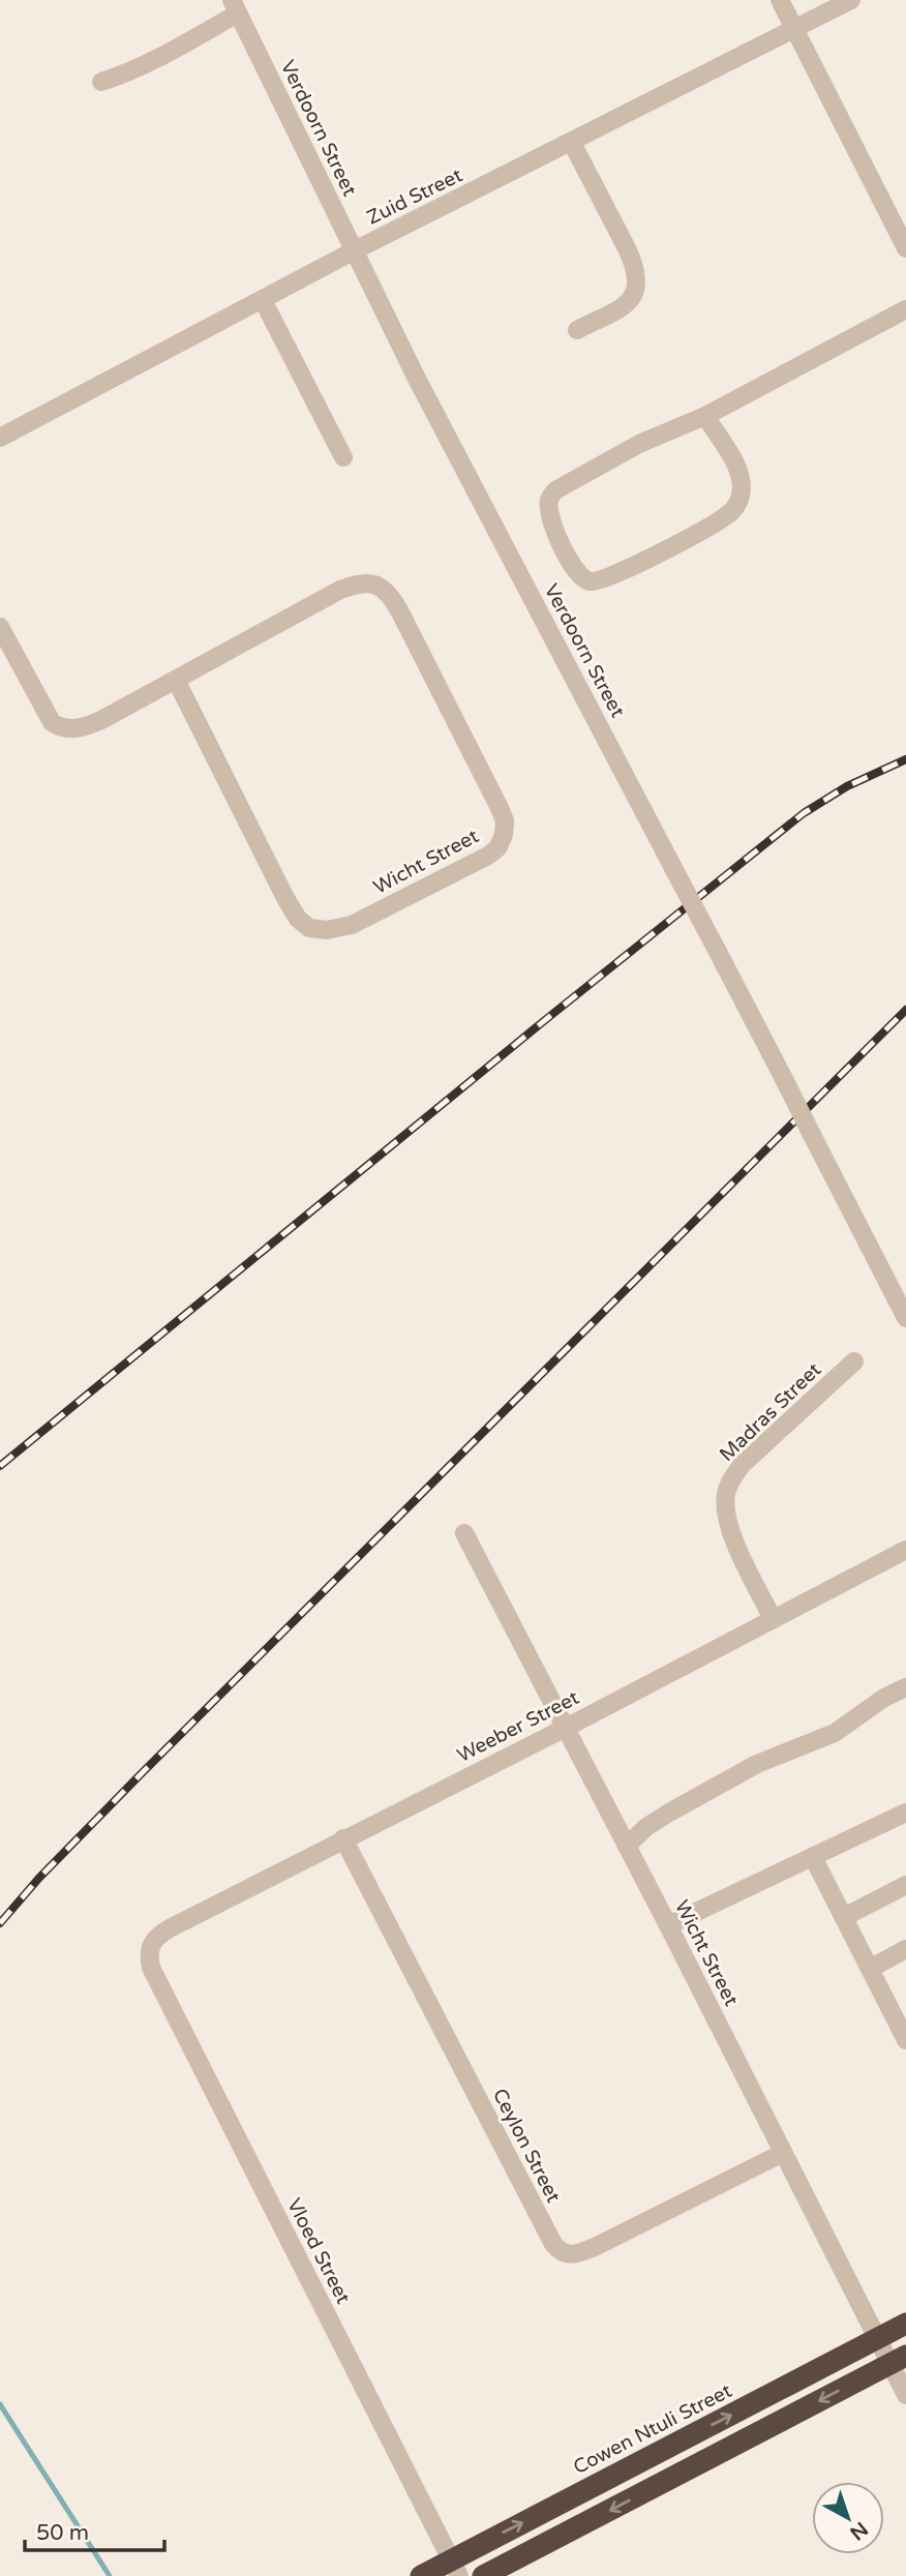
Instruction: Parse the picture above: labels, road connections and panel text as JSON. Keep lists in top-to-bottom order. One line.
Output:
{"streets":{"highway":["Cowen Ntuli Street"],"street":["Verdoorn Street","Zuid Street","Wicht Street","Madras Street","Weeber Street","Ceylon Street","Vloed Street"]},"crossings":[["Verdoorn Street","Zuid Street"],["Wicht Street","Weeber Street"],["Wicht Street","Ceylon Street"],["Wicht Street","Cowen Ntuli Street"],["Madras Street","Weeber Street"],["Weeber Street","Ceylon Street"],["Weeber Street","Vloed Street"],["Vloed Street","Cowen Ntuli Street"]],"scale_bar":"50 m","north":"bottom right"}
